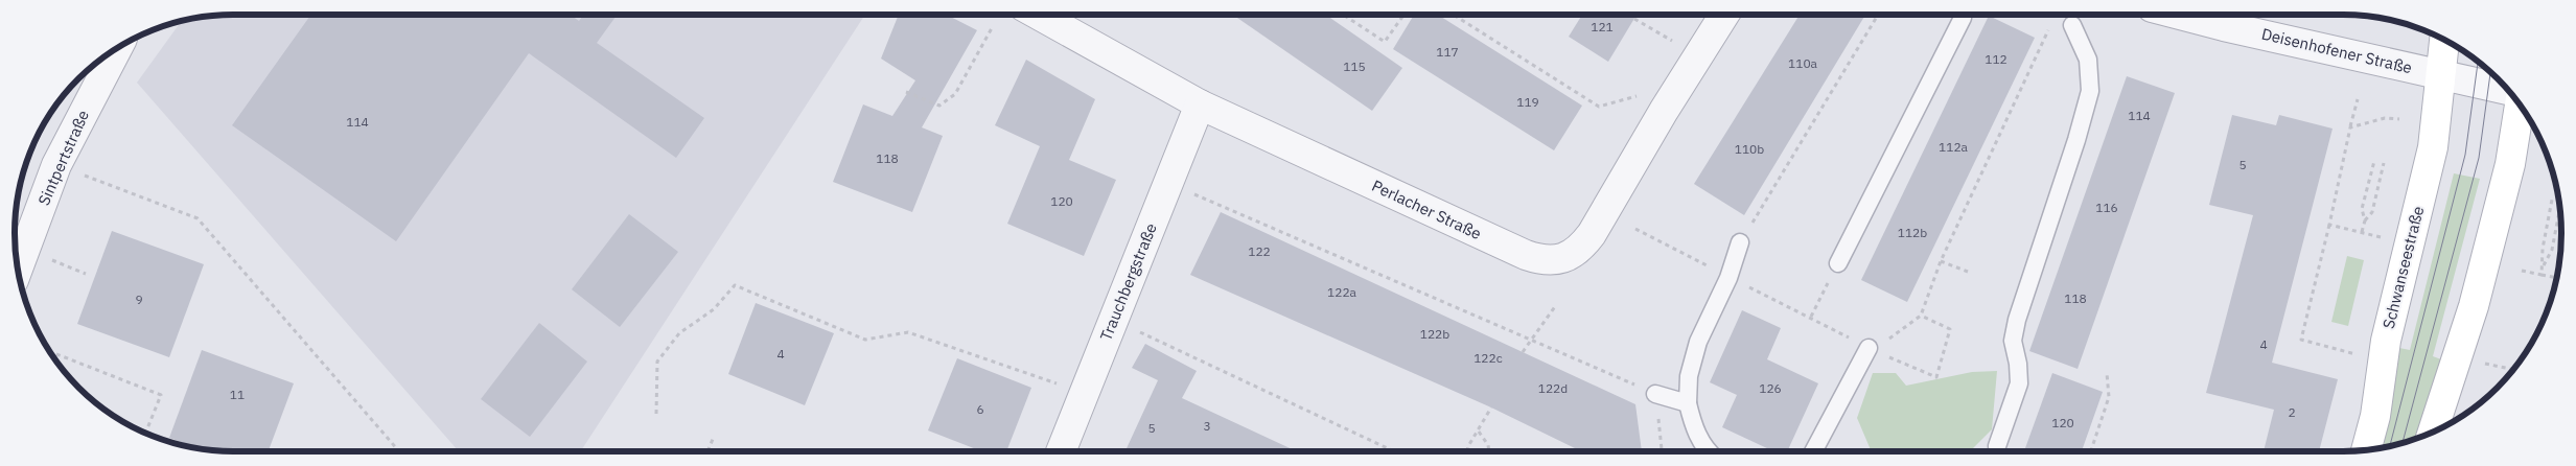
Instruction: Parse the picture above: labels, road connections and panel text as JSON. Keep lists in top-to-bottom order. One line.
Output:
{"streets":{"main road":["Schwanseestraße"],"street":["Deisenhofener Straße","Sintpertstraße","Perlacher Straße","Trauchbergstraße"]},"crossings":[["Deisenhofener Straße","Schwanseestraße"],["Perlacher Straße","Trauchbergstraße"]],"house_numbers":["121","117","112","110a","115","119","114","114","112a","110b","118","5","120","116","112b","122","122a","118","9","122b","4","4","122c","122d","126","11","6","2","120","3","5"]}
